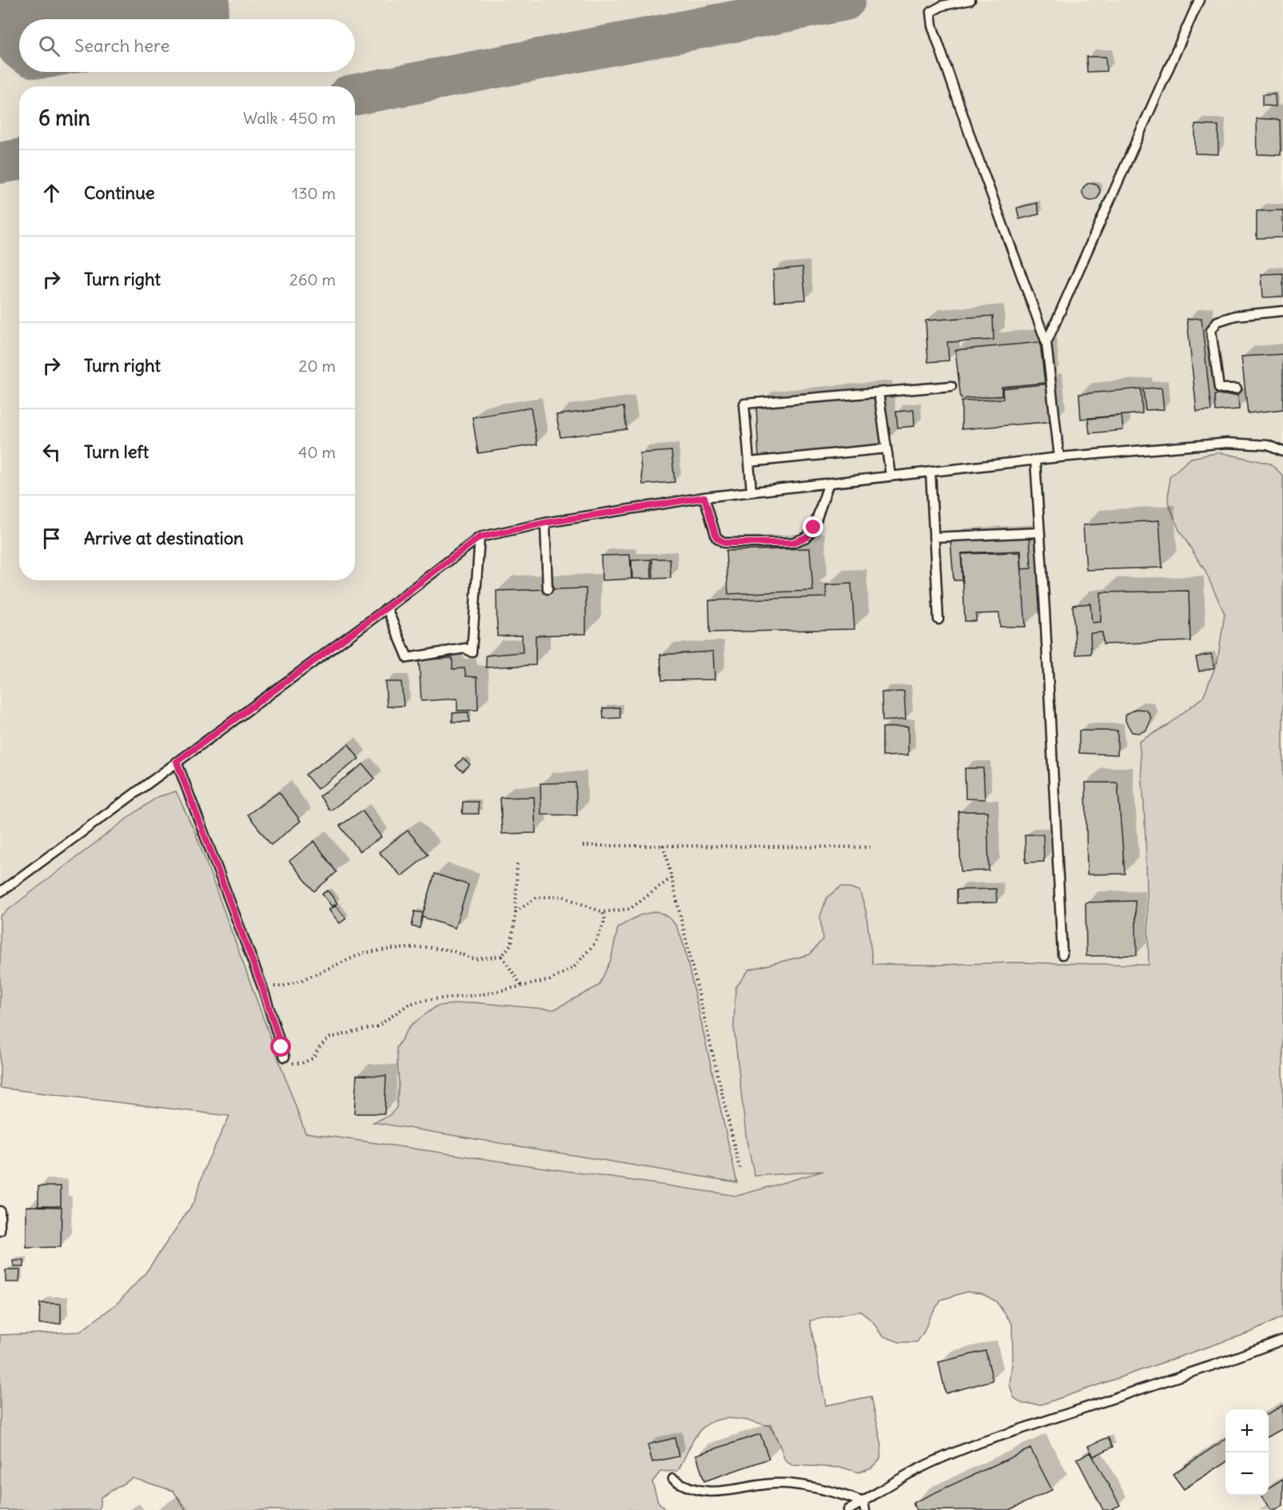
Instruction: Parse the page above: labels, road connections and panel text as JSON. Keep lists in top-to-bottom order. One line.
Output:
{"page":{"search":"Search here","heading":["6 min","Walk · 450 m"],"list":[["Continue","130 m"],["Turn right","260 m"],["Turn right","20 m"],["Turn left","40 m"],"Arrive at destination"],"map_buttons":["+","−"]}}
